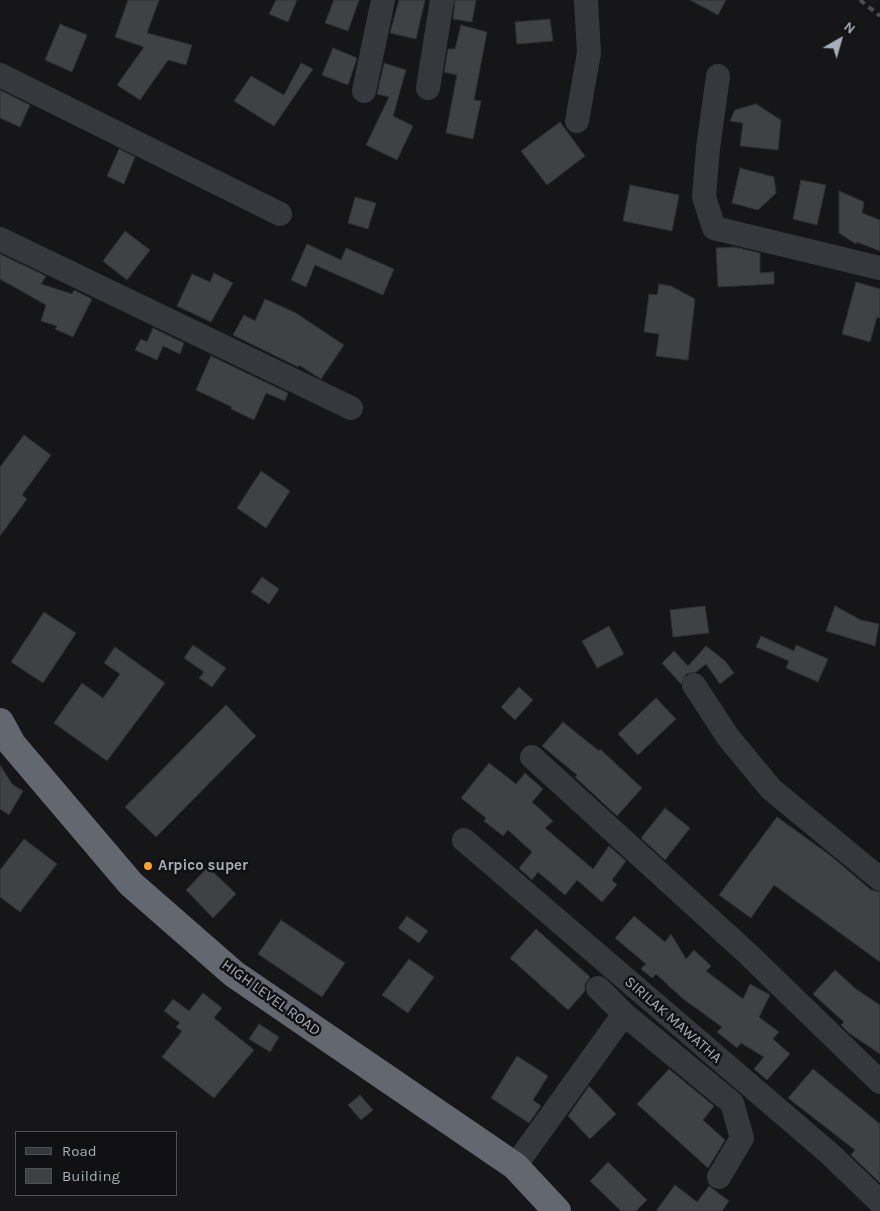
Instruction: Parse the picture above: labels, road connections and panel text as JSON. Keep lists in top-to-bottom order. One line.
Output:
{"streets":{"highway":["HIGH LEVEL ROAD"],"street":["SIRILAK MAWATHA"]},"places":["Arpico super"],"legend":["Road","Building"],"north":"top right"}
